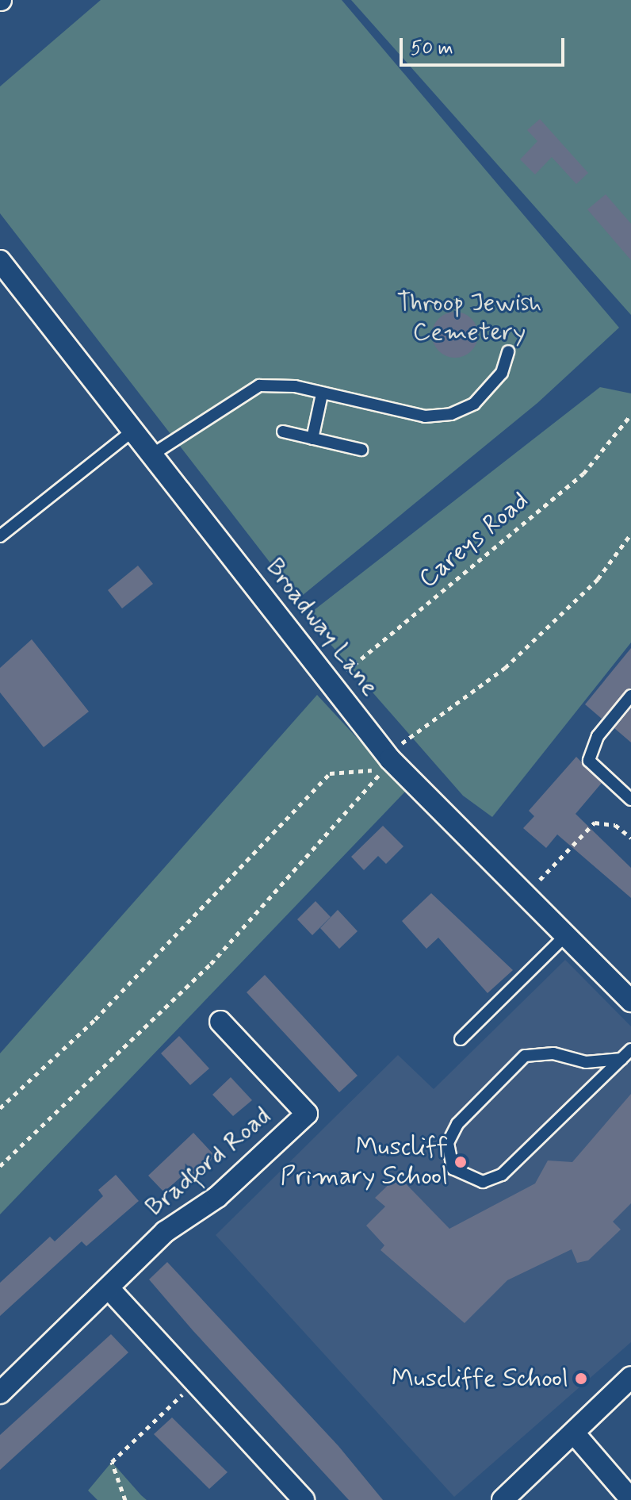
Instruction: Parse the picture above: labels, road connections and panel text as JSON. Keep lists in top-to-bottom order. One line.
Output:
{"streets":{"street":["Broadway Lane","Bradford Road"],"path":["Careys Road"]},"crossings":[["Careys Road","Broadway Lane"]],"parks":["Throop Jewish Cemetery"],"places":["Muscliff Primary School","Muscliffe School"],"scale_bar":"50 m"}
